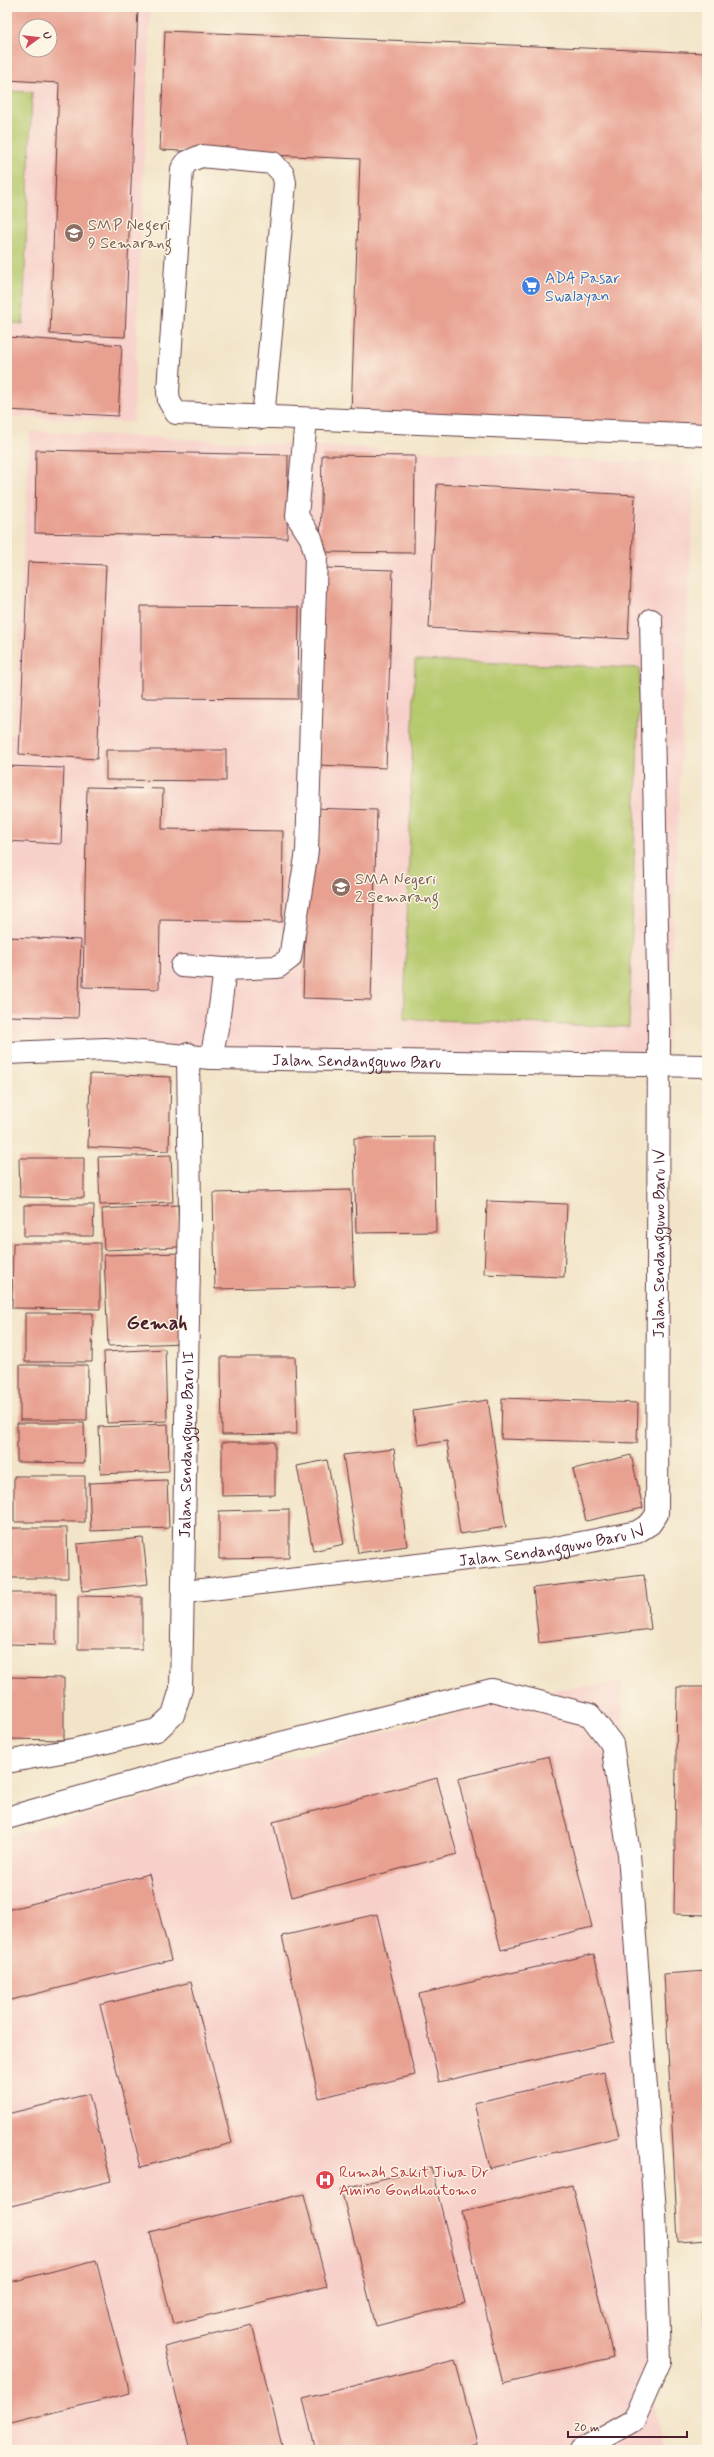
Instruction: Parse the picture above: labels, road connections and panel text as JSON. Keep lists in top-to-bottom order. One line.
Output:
{"streets":{"street":["Jalan Sendangguwo Baru","Jalan Sendangguwo Baru IV","Jalan Sendangguwo Baru II"]},"crossings":[["Jalan Sendangguwo Baru","Jalan Sendangguwo Baru IV"],["Jalan Sendangguwo Baru","Jalan Sendangguwo Baru II"],["Jalan Sendangguwo Baru IV","Jalan Sendangguwo Baru II"]],"districts":["Gemah"],"places":{"school or university":["SMP Negeri 9 Semarang","SMA Negeri 2 Semarang"],"supermarket":["ADA Pasar Swalayan"],"hospital":["Rumah Sakit Jiwa Dr Amino Gondhoutomo"]},"scale_bar":"20 m","north":"right"}
